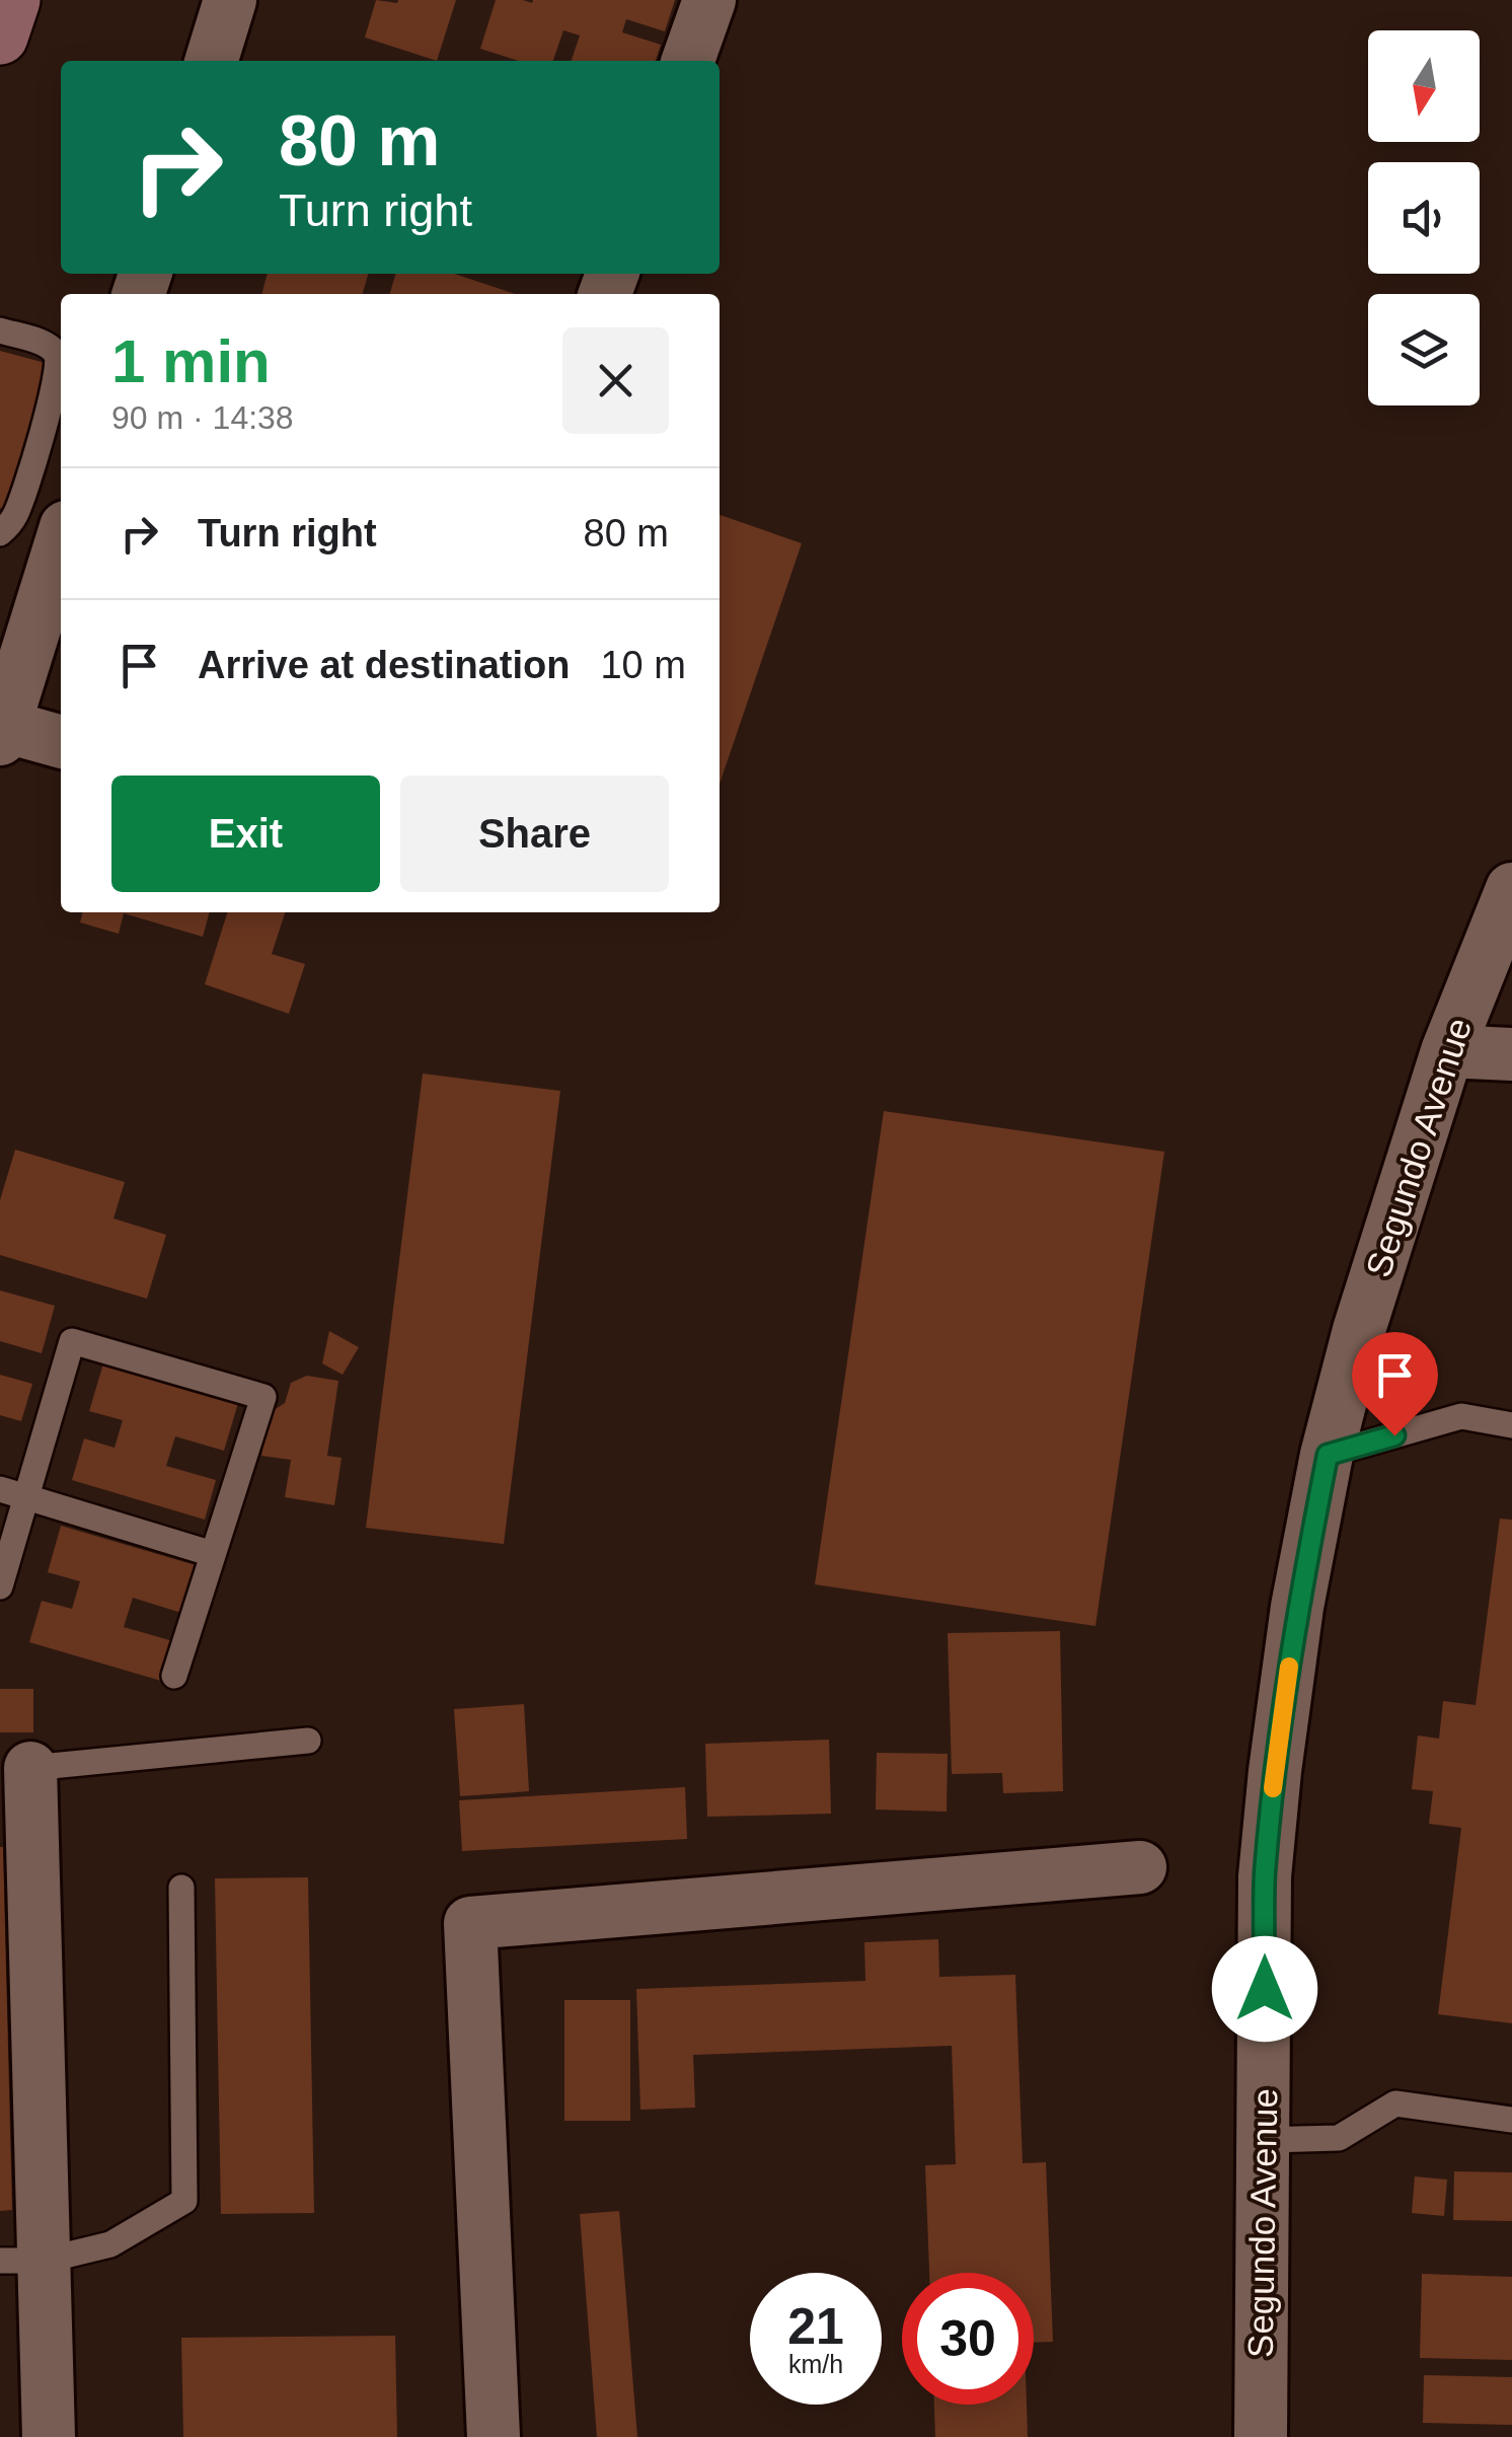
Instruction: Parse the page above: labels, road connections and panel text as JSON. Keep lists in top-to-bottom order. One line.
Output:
{"streets":{"street":["Segundo Avenue"]},"north":"bottom","page":{"turn":["80 m","Turn right"],"heading":["1 min","90 m · 14:38"],"list":[{"name":"Turn right","value":"80 m"},{"name":"Arrive at destination","value":"10 m"}],"buttons":["Exit","Share"],"speed":"21 km/h","limit":"30"}}
